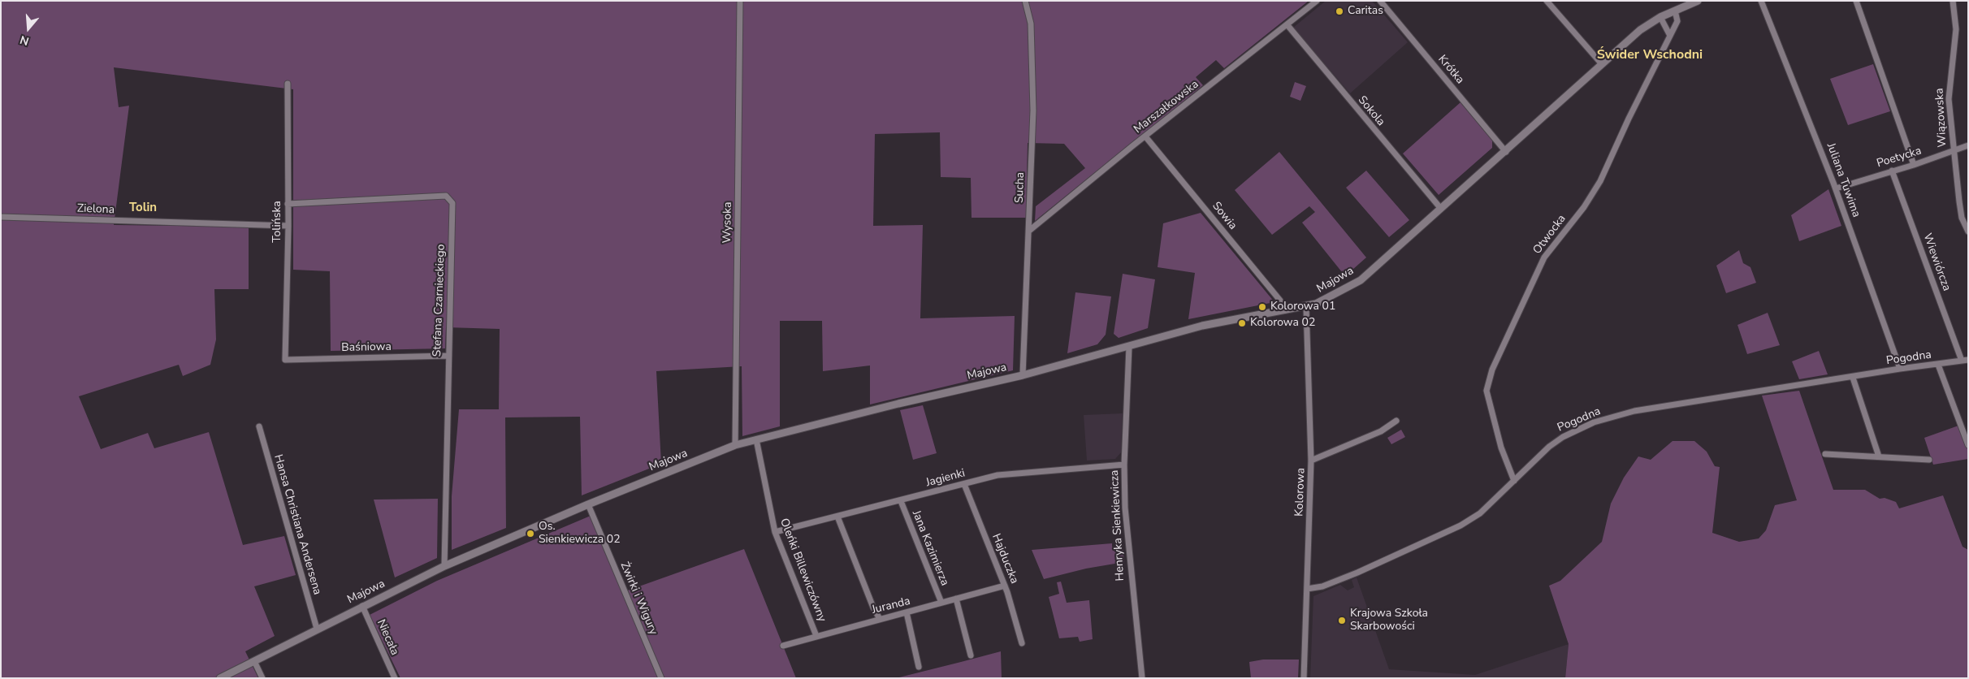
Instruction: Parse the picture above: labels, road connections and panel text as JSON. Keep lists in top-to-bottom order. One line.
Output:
{"streets":{"street":["Krótka","Marszałkowska","Sokola","Wiązowska","Poetycka","Juliana Tuwima","Sucha","Zielona","Sowia","Tolińska","Wysoka","Otwocka","Wiewiórcza","Majowa","Stefana Czarnieckiego","Baśniowa","Pogodna","Jagienki","Kolorowa","Hansa Christiana Andersena","Henryka Sienkiewicza","Jana Kazimierza","Hajduczka","Oleńki Billewiczówny","Żwirki i Wigury","Juranda","Niecała"]},"crossings":[["Krótka","Majowa"],["Marszałkowska","Sokola"],["Marszałkowska","Sucha"],["Marszałkowska","Sowia"],["Sokola","Majowa"],["Wiązowska","Poetycka"],["Poetycka","Juliana Tuwima"],["Poetycka","Wiewiórcza"],["Juliana Tuwima","Pogodna"],["Sucha","Majowa"],["Zielona","Tolińska"],["Sowia","Majowa"],["Tolińska","Stefana Czarnieckiego"],["Tolińska","Baśniowa"],["Wysoka","Majowa"],["Otwocka","Majowa"],["Otwocka","Pogodna"],["Wiewiórcza","Pogodna"],["Majowa","Stefana Czarnieckiego"],["Majowa","Kolorowa"],["Majowa","Hansa Christiana Andersena"],["Majowa","Henryka Sienkiewicza"],["Majowa","Oleńki Billewiczówny"],["Majowa","Żwirki i Wigury"],["Majowa","Niecała"],["Stefana Czarnieckiego","Baśniowa"],["Pogodna","Kolorowa"],["Jagienki","Henryka Sienkiewicza"],["Jagienki","Jana Kazimierza"],["Jagienki","Hajduczka"],["Jagienki","Oleńki Billewiczówny"],["Jana Kazimierza","Juranda"],["Hajduczka","Juranda"],["Oleńki Billewiczówny","Juranda"]],"districts":["Świder Wschodni","Tolin"],"places":["Caritas","Kolorowa 01","Kolorowa 02","Os. Sienkiewicza 02","Krajowa Szkoła Skarbowości"],"north":"bottom"}
